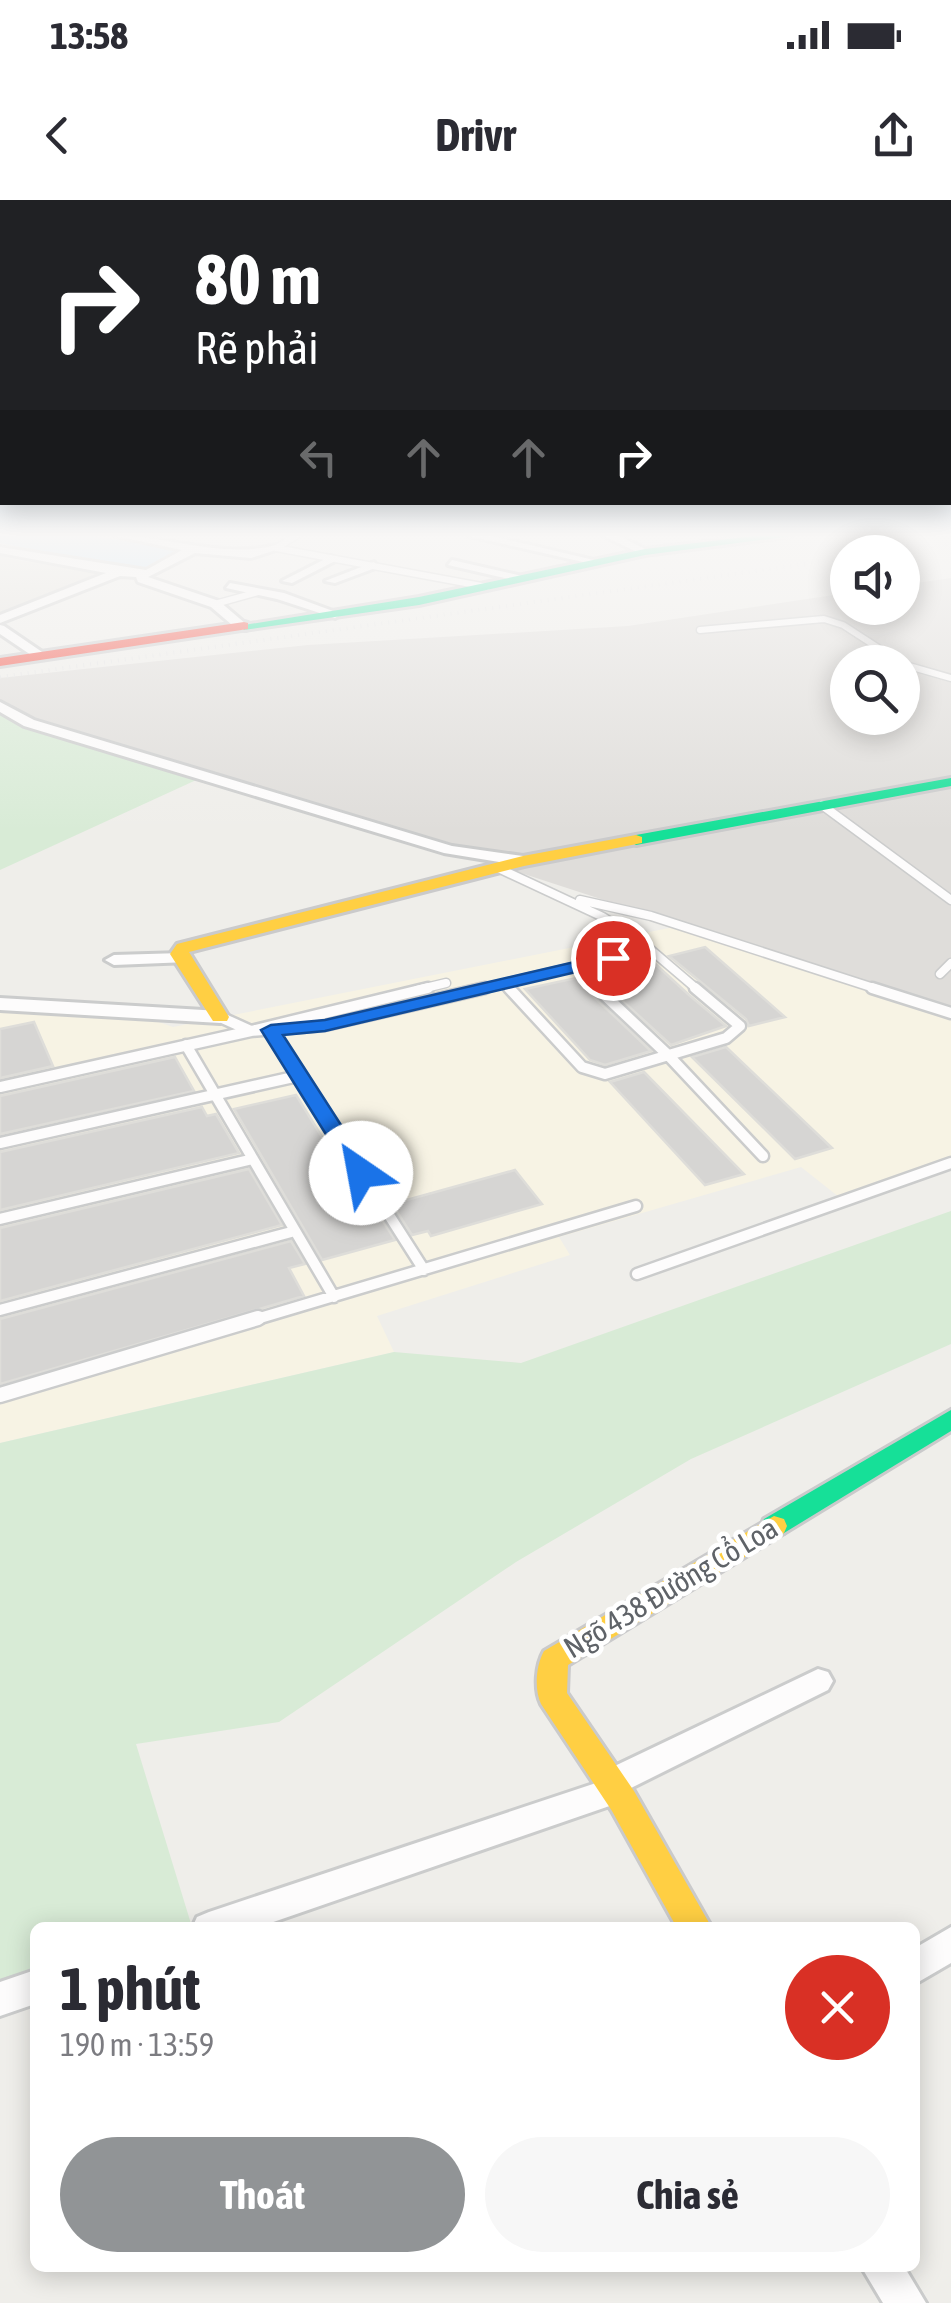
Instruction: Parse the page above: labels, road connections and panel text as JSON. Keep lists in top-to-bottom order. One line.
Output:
{"streets":{"street":["Ngõ 438 Đường Cổ Loa"]},"page":{"status":"13:58","header":"Drivr","turn":["80 m","Rẽ phải"],"heading":["1 phút","190 m · 13:59"],"buttons":["Thoát","Chia sẻ"]}}
